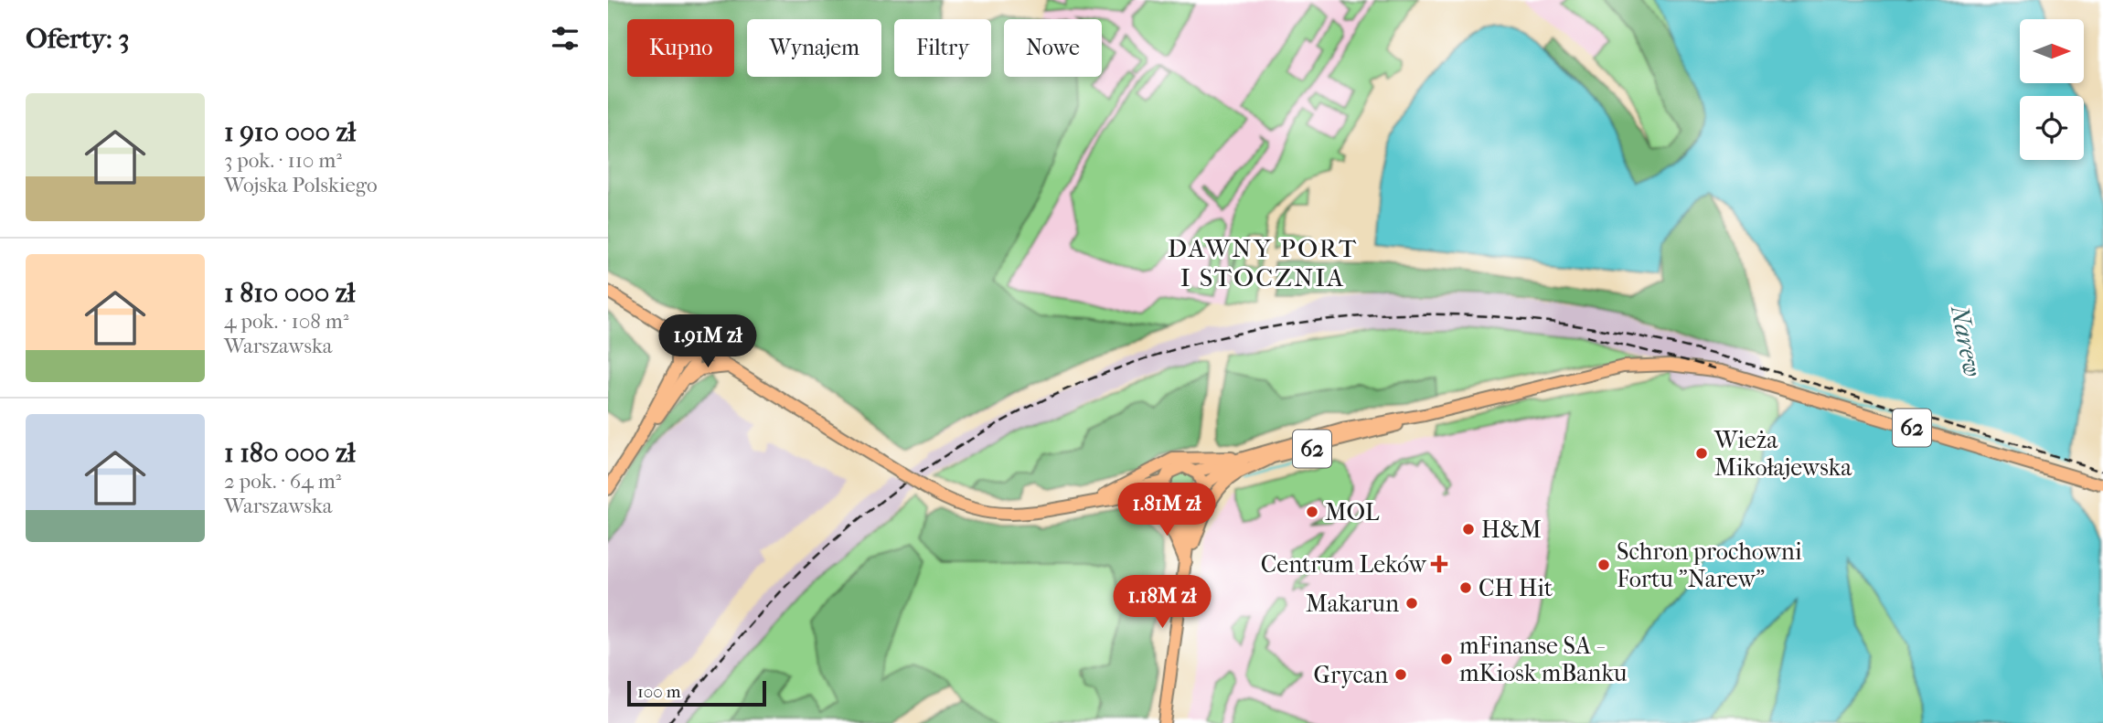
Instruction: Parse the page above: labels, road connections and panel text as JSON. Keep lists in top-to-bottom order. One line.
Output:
{"streets":{"main road":["62"]},"districts":["DAWNY PORT I STOCZNIA"],"water":["Narew"],"places":{"other":["Wieża Mikołajewska","MOL","H&M","Schron prochowni Fortu \"Narew\"","CH Hit","Makarun","mFinanse SA - mKiosk mBanku","Grycan"],"health":["Centrum Leków"]},"scale_bar":"100 m","north":"right","page":{"heading":"Oferty: 3","chip":["Kupno","Wynajem","Filtry","Nowe"],"list":[{"name":"1 910 000 zł","note":"3 pok. · 110 m² · Wojska Polskiego"},{"name":"1 810 000 zł","note":"4 pok. · 108 m² · Warszawska"},{"name":"1 180 000 zł","note":"2 pok. · 64 m² · Warszawska"}],"price":["1.91M zł","1.81M zł","1.18M zł"],"scale":"100 m"}}
